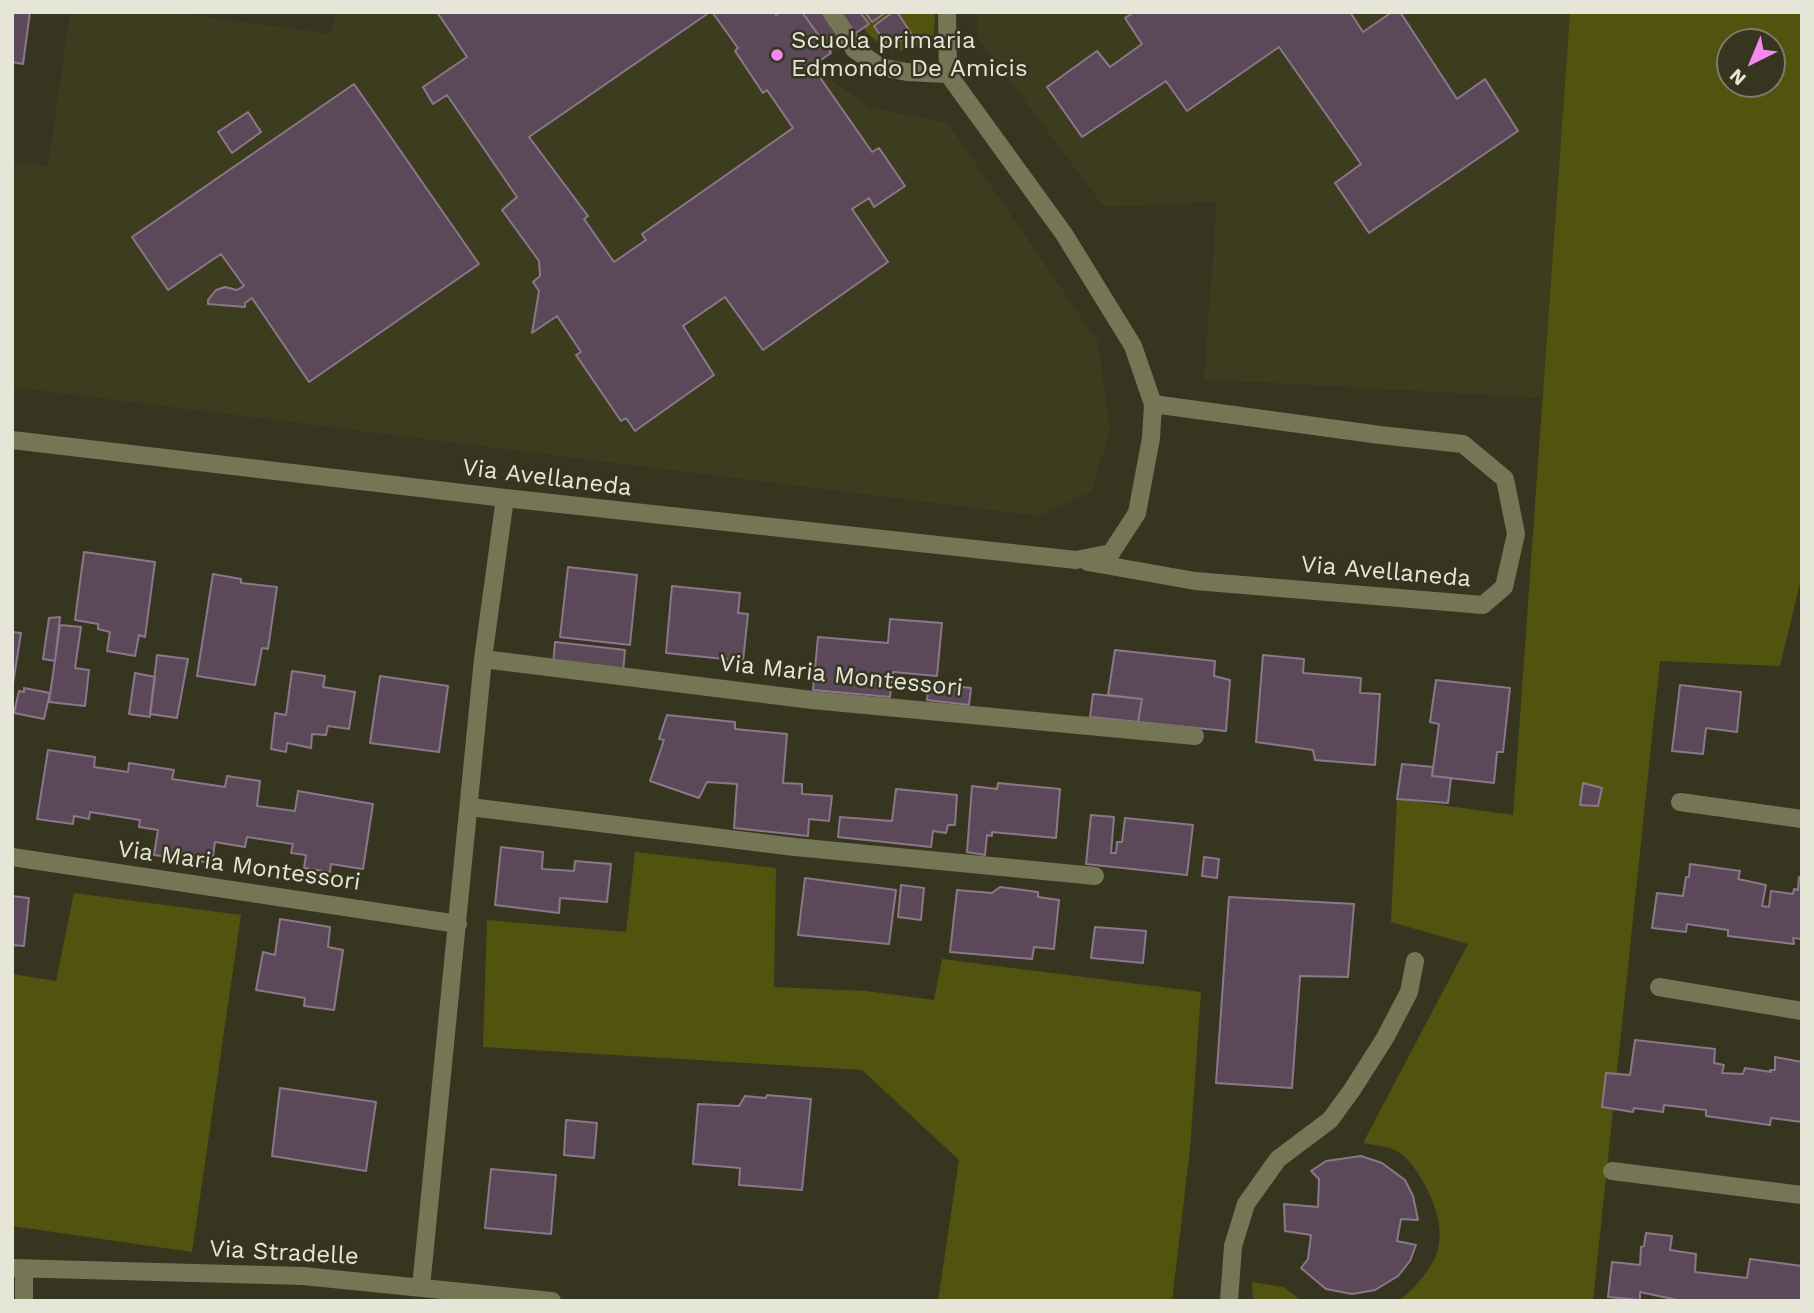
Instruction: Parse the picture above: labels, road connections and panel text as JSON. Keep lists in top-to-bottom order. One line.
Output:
{"streets":{"street":["Via Avellaneda","Via Maria Montessori","Via Stradelle"]},"places":["Scuola primaria Edmondo De Amicis"],"north":"bottom left"}
